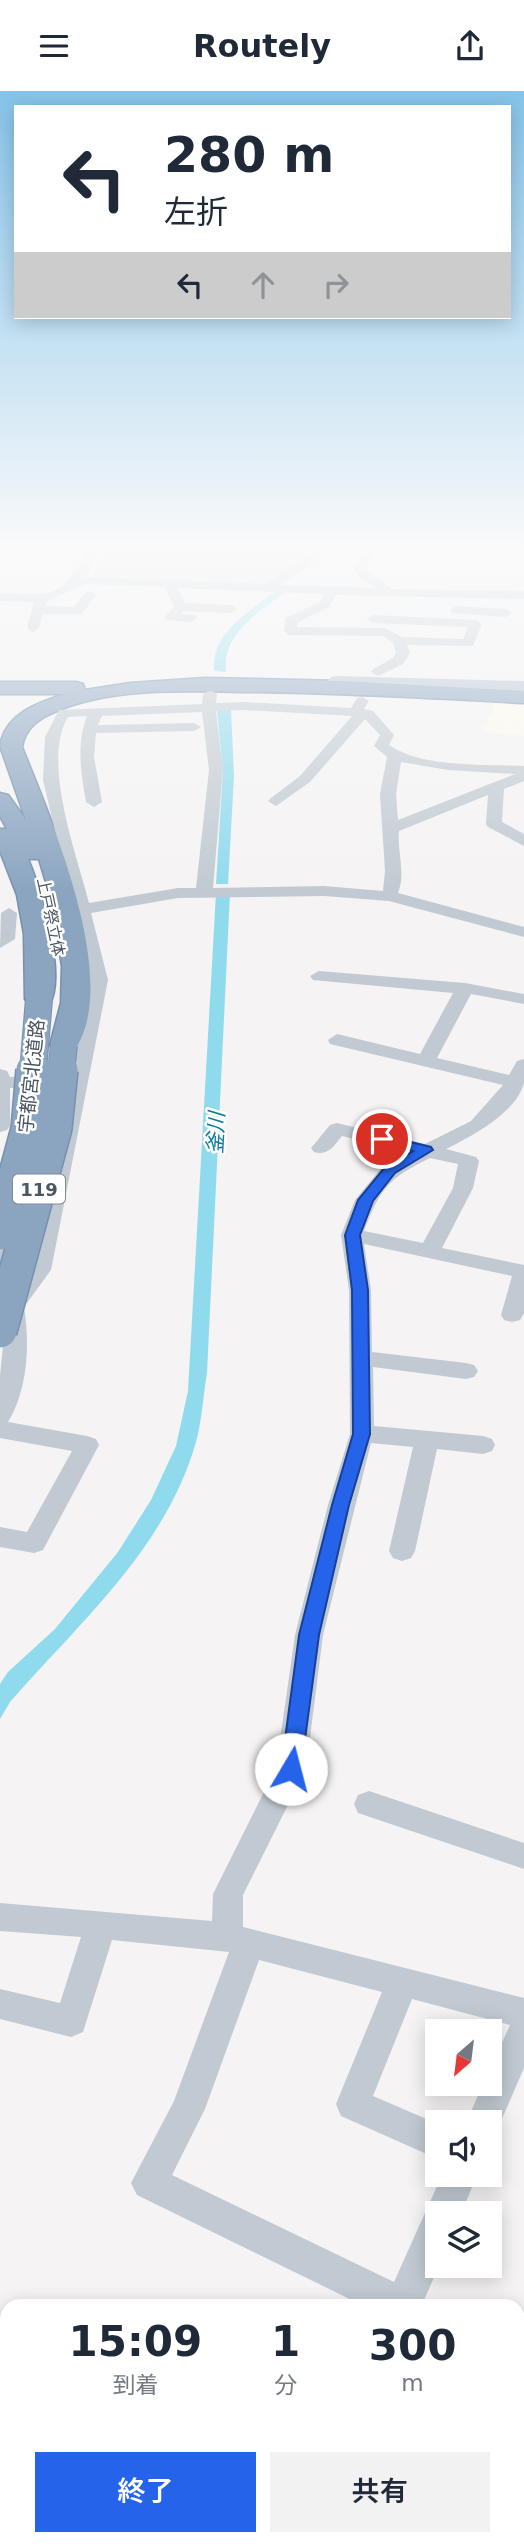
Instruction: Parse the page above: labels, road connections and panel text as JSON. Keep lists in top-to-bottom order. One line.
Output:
{"streets":{"highway":["上戸祭立体","宇都宮北道路","119"]},"crossings":[["上戸祭立体","宇都宮北道路"],["上戸祭立体","119"],["宇都宮北道路","119"]],"water":["釜川"],"north":"bottom left","page":{"header":"Routely","turn":["280 m","左折"],"eta":["15:09","到着","1","分","300","m"],"buttons":["終了","共有"]}}
